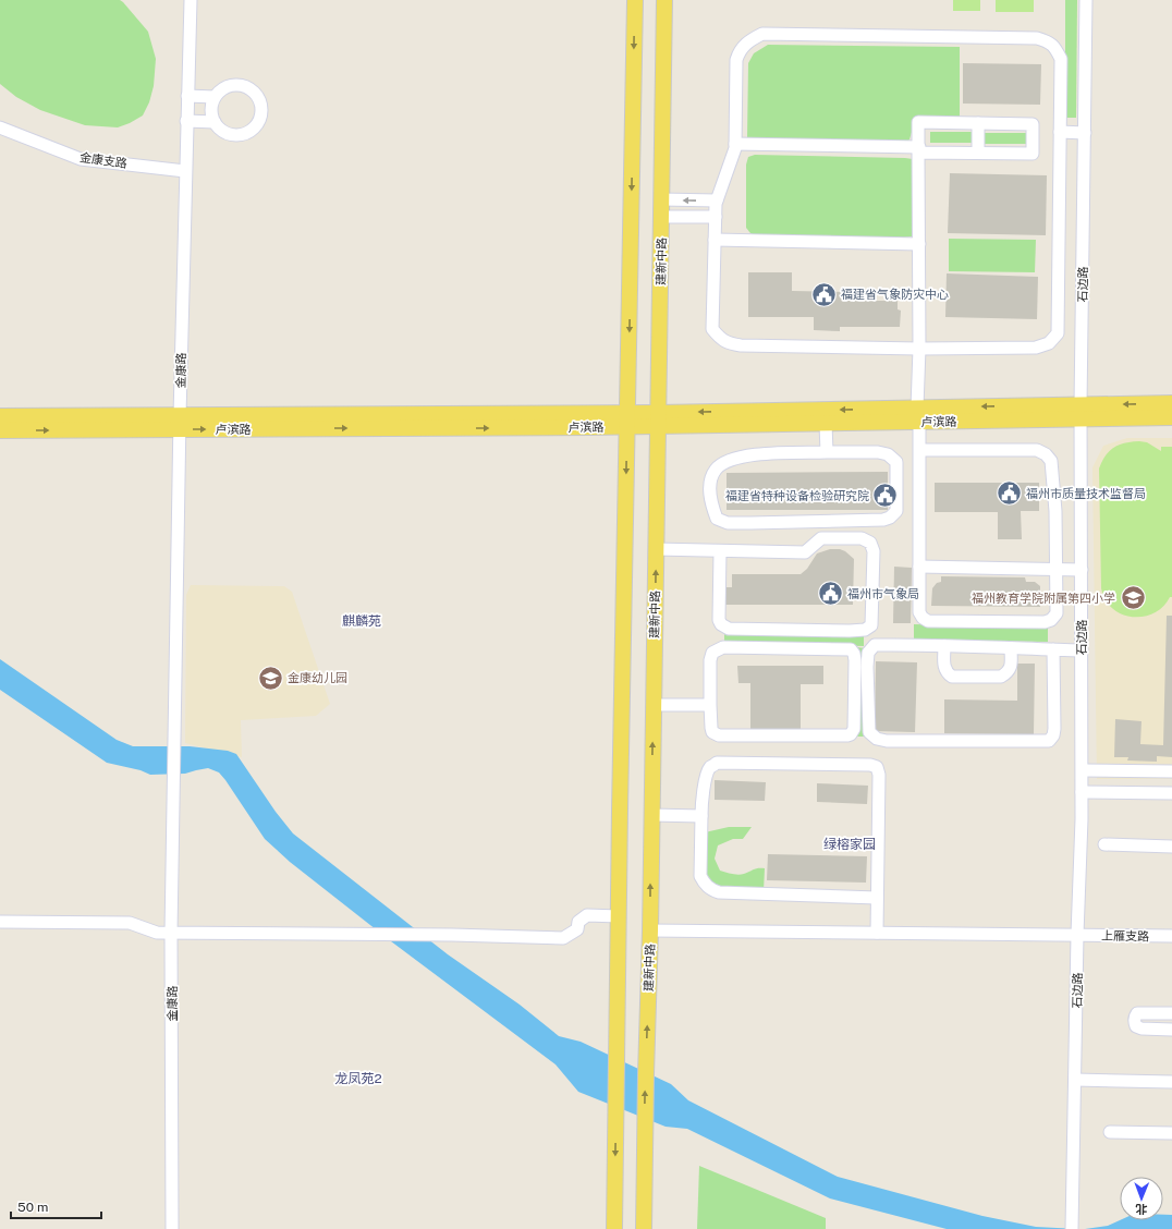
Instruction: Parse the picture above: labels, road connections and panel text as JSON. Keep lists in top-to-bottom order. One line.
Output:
{"streets":{"main road":["建新中路","卢滨路"],"street":["金康支路","石边路","金康路","上雁支路"]},"crossings":[["金康支路","金康路"],["建新中路","卢滨路"],["建新中路","上雁支路"],["石边路","卢滨路"],["石边路","上雁支路"],["金康路","卢滨路"]],"districts":["麒麟苑","绿榕家园","龙凤苑2"],"places":{"public building":["福建省气象防灾中心","福州市质量技术监督局","福建省特种设备检验研究院","福州市气象局"],"school or university":["福州教育学院附属第四小学","金康幼儿园"]},"scale_bar":"50 m","north":"bottom"}
